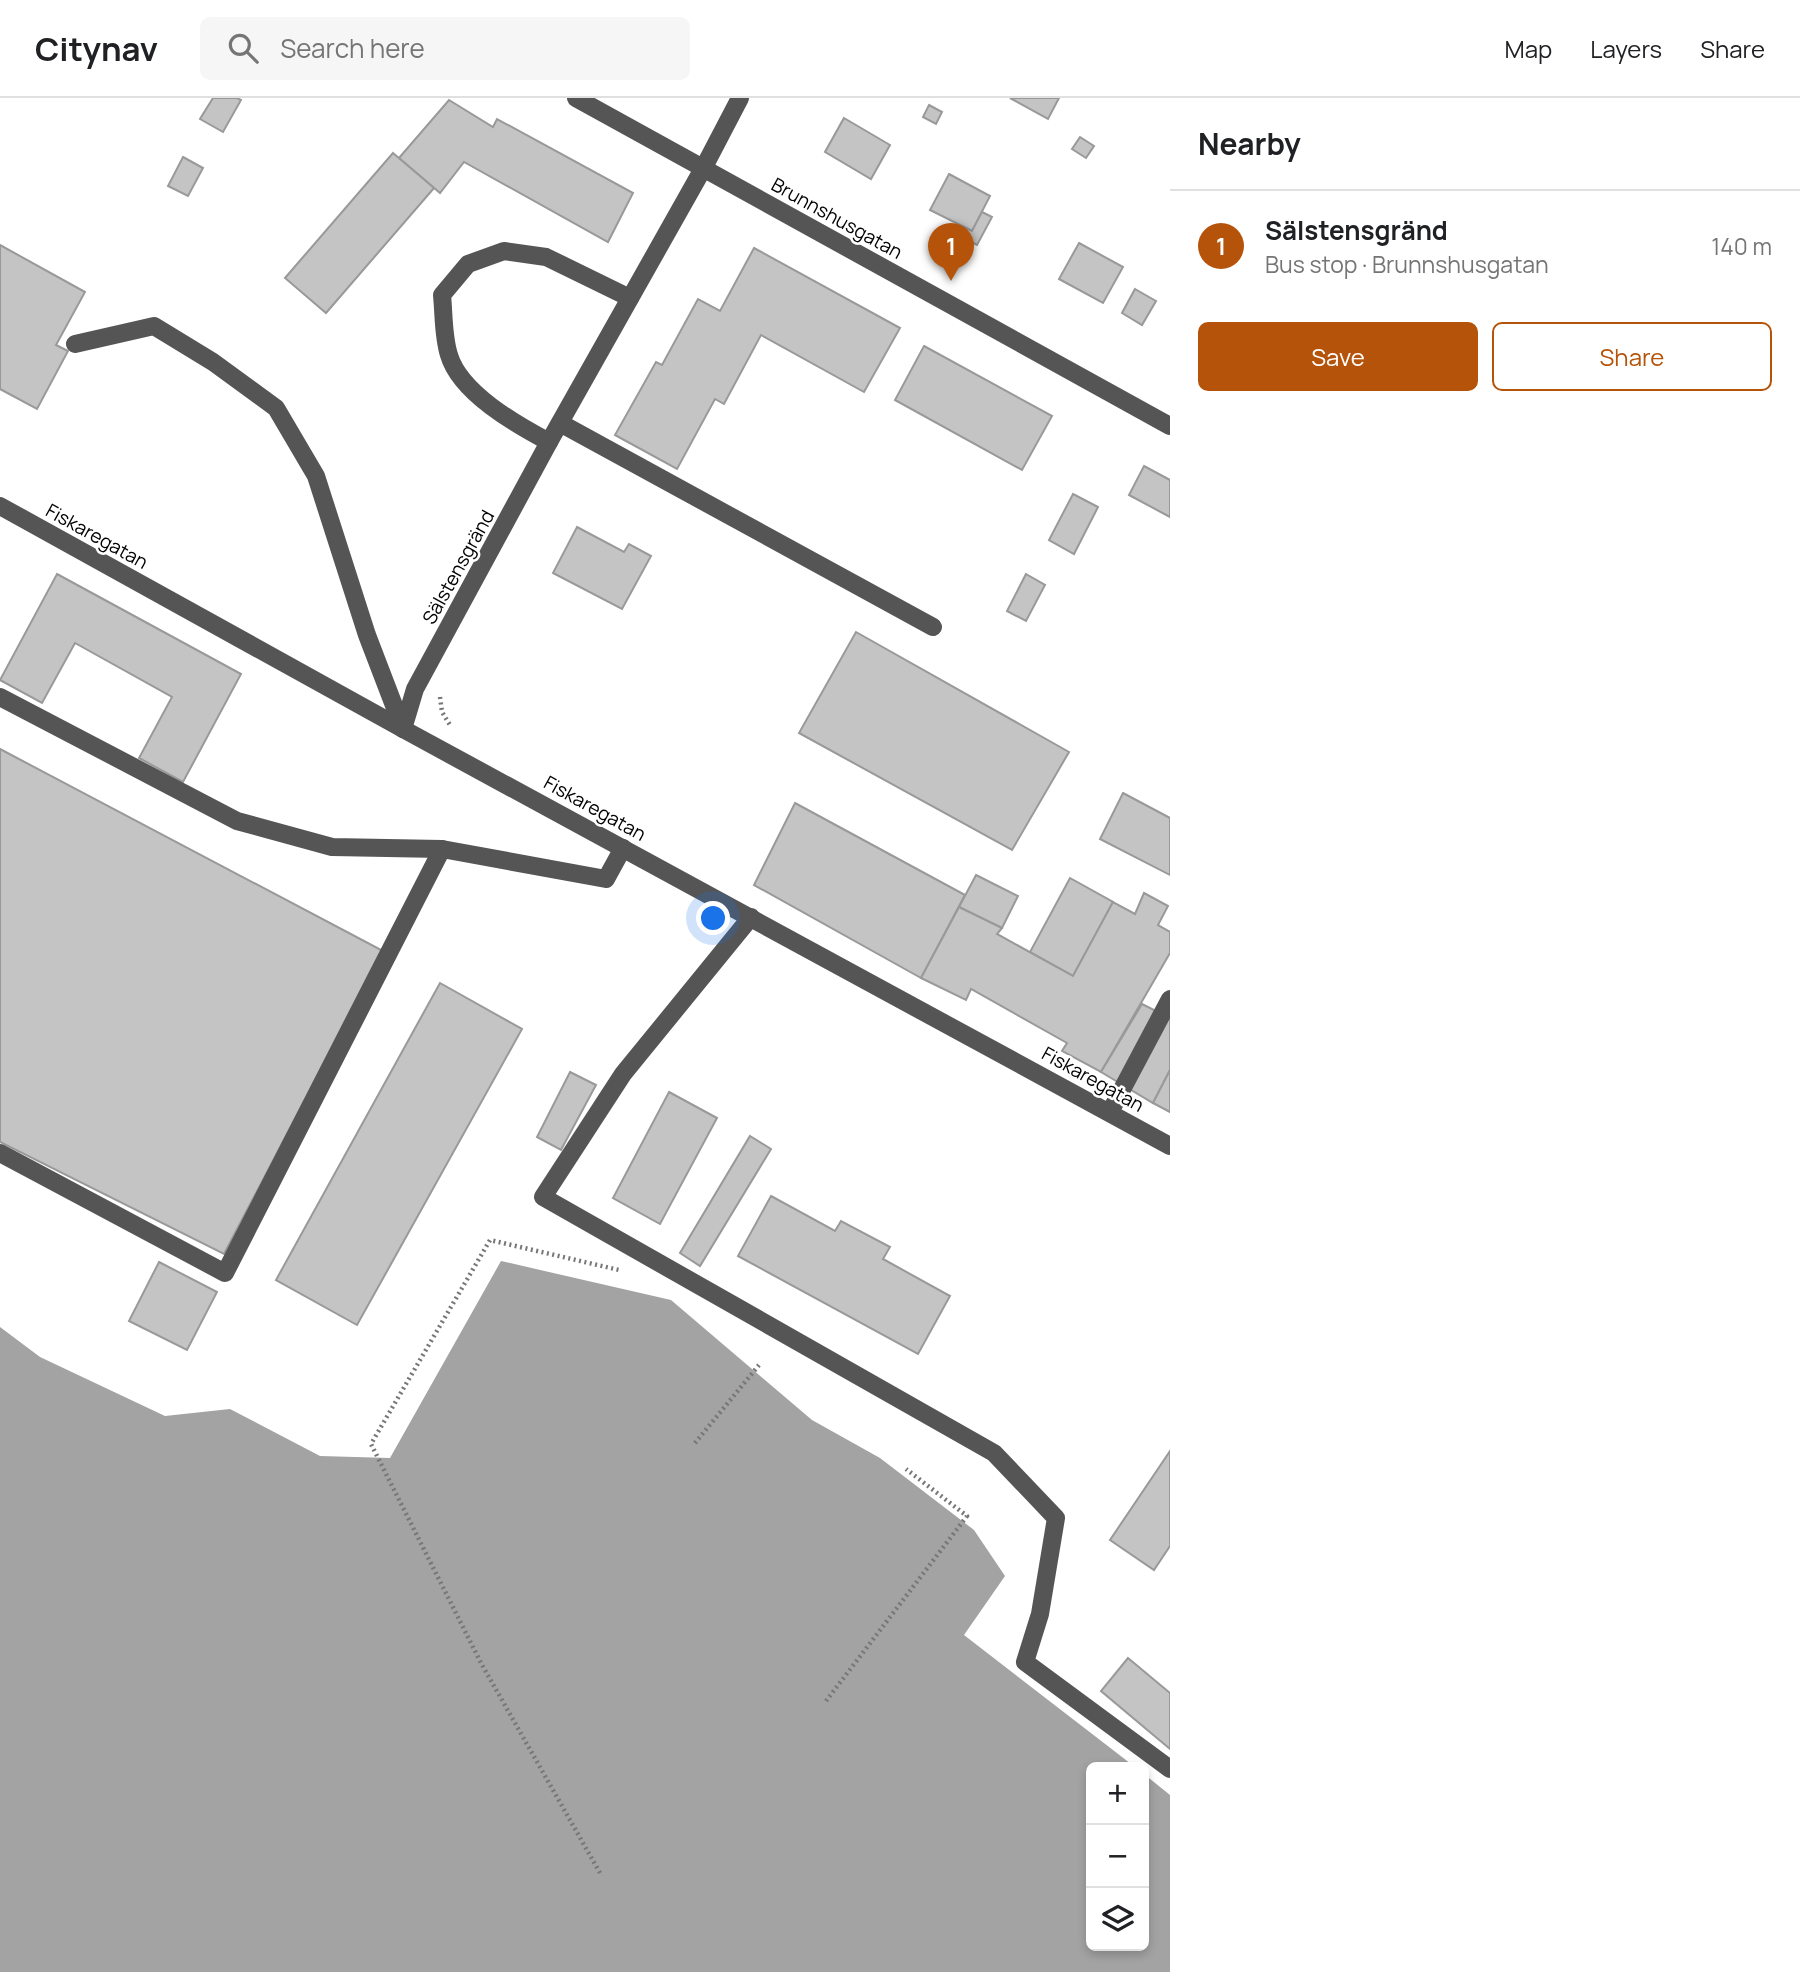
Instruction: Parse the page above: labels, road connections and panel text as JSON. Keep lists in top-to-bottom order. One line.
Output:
{"streets":{"street":["Brunnshusgatan","Fiskaregatan","Sälstensgränd"]},"crossings":[["Brunnshusgatan","Sälstensgränd"],["Fiskaregatan","Sälstensgränd"]],"page":{"header":"Citynav","search":"Search here","nav":["Map","Layers","Share"],"heading":"Nearby","list":[{"mark":"1","name":"Sälstensgränd","note":"Bus stop · Brunnshusgatan","value":"140 m"}],"pins":"1","buttons":["Save","Share"],"map_buttons":["+","−"]}}
